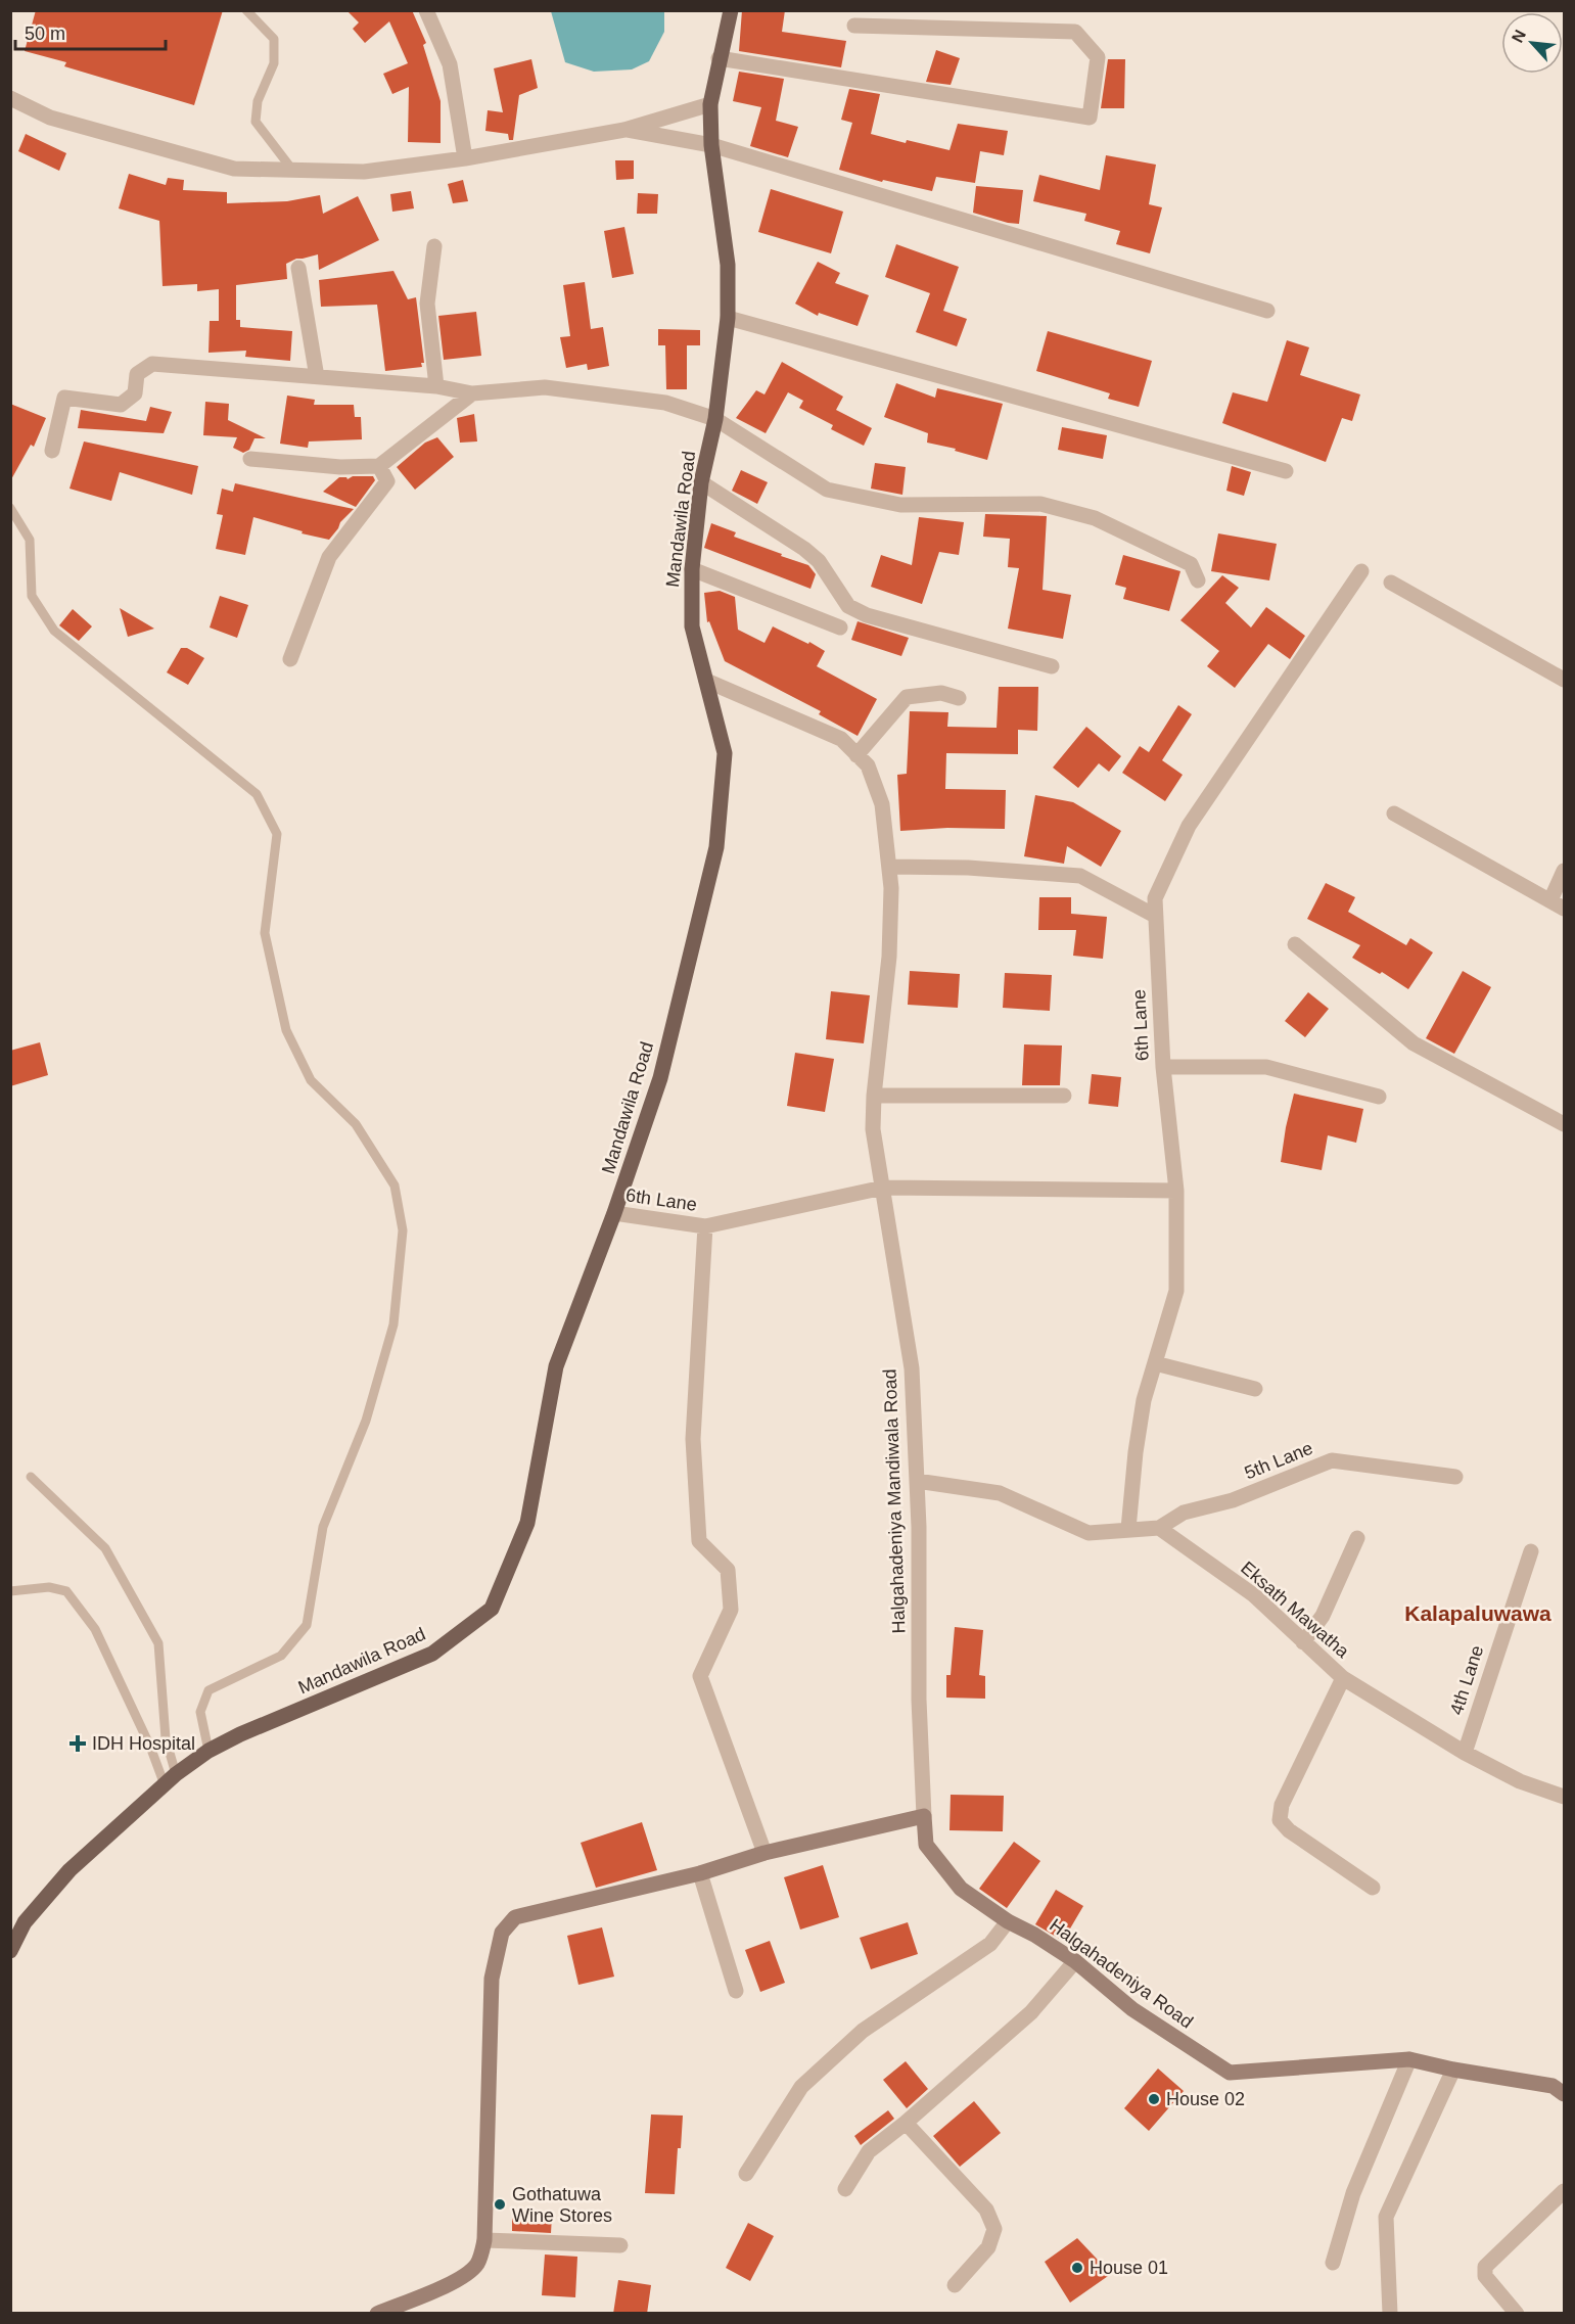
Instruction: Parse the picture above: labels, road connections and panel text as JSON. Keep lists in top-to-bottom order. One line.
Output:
{"streets":{"main road":["Mandawila Road"],"street":["6th Lane","5th Lane","Halgahadeniya Mandiwala Road","Eksath Mawatha","4th Lane","Halgahadeniya Road"]},"crossings":[["Mandawila Road","6th Lane"],["Mandawila Road","Halgahadeniya Mandiwala Road"],["6th Lane","Halgahadeniya Mandiwala Road"],["5th Lane","Eksath Mawatha"],["Halgahadeniya Mandiwala Road","Halgahadeniya Road"],["Eksath Mawatha","4th Lane"]],"districts":["Kalapaluwawa"],"places":{"health":["IDH Hospital"],"other":["House 02","Gothatuwa Wine Stores","House 01"]},"scale_bar":"50 m","north":"top left"}
